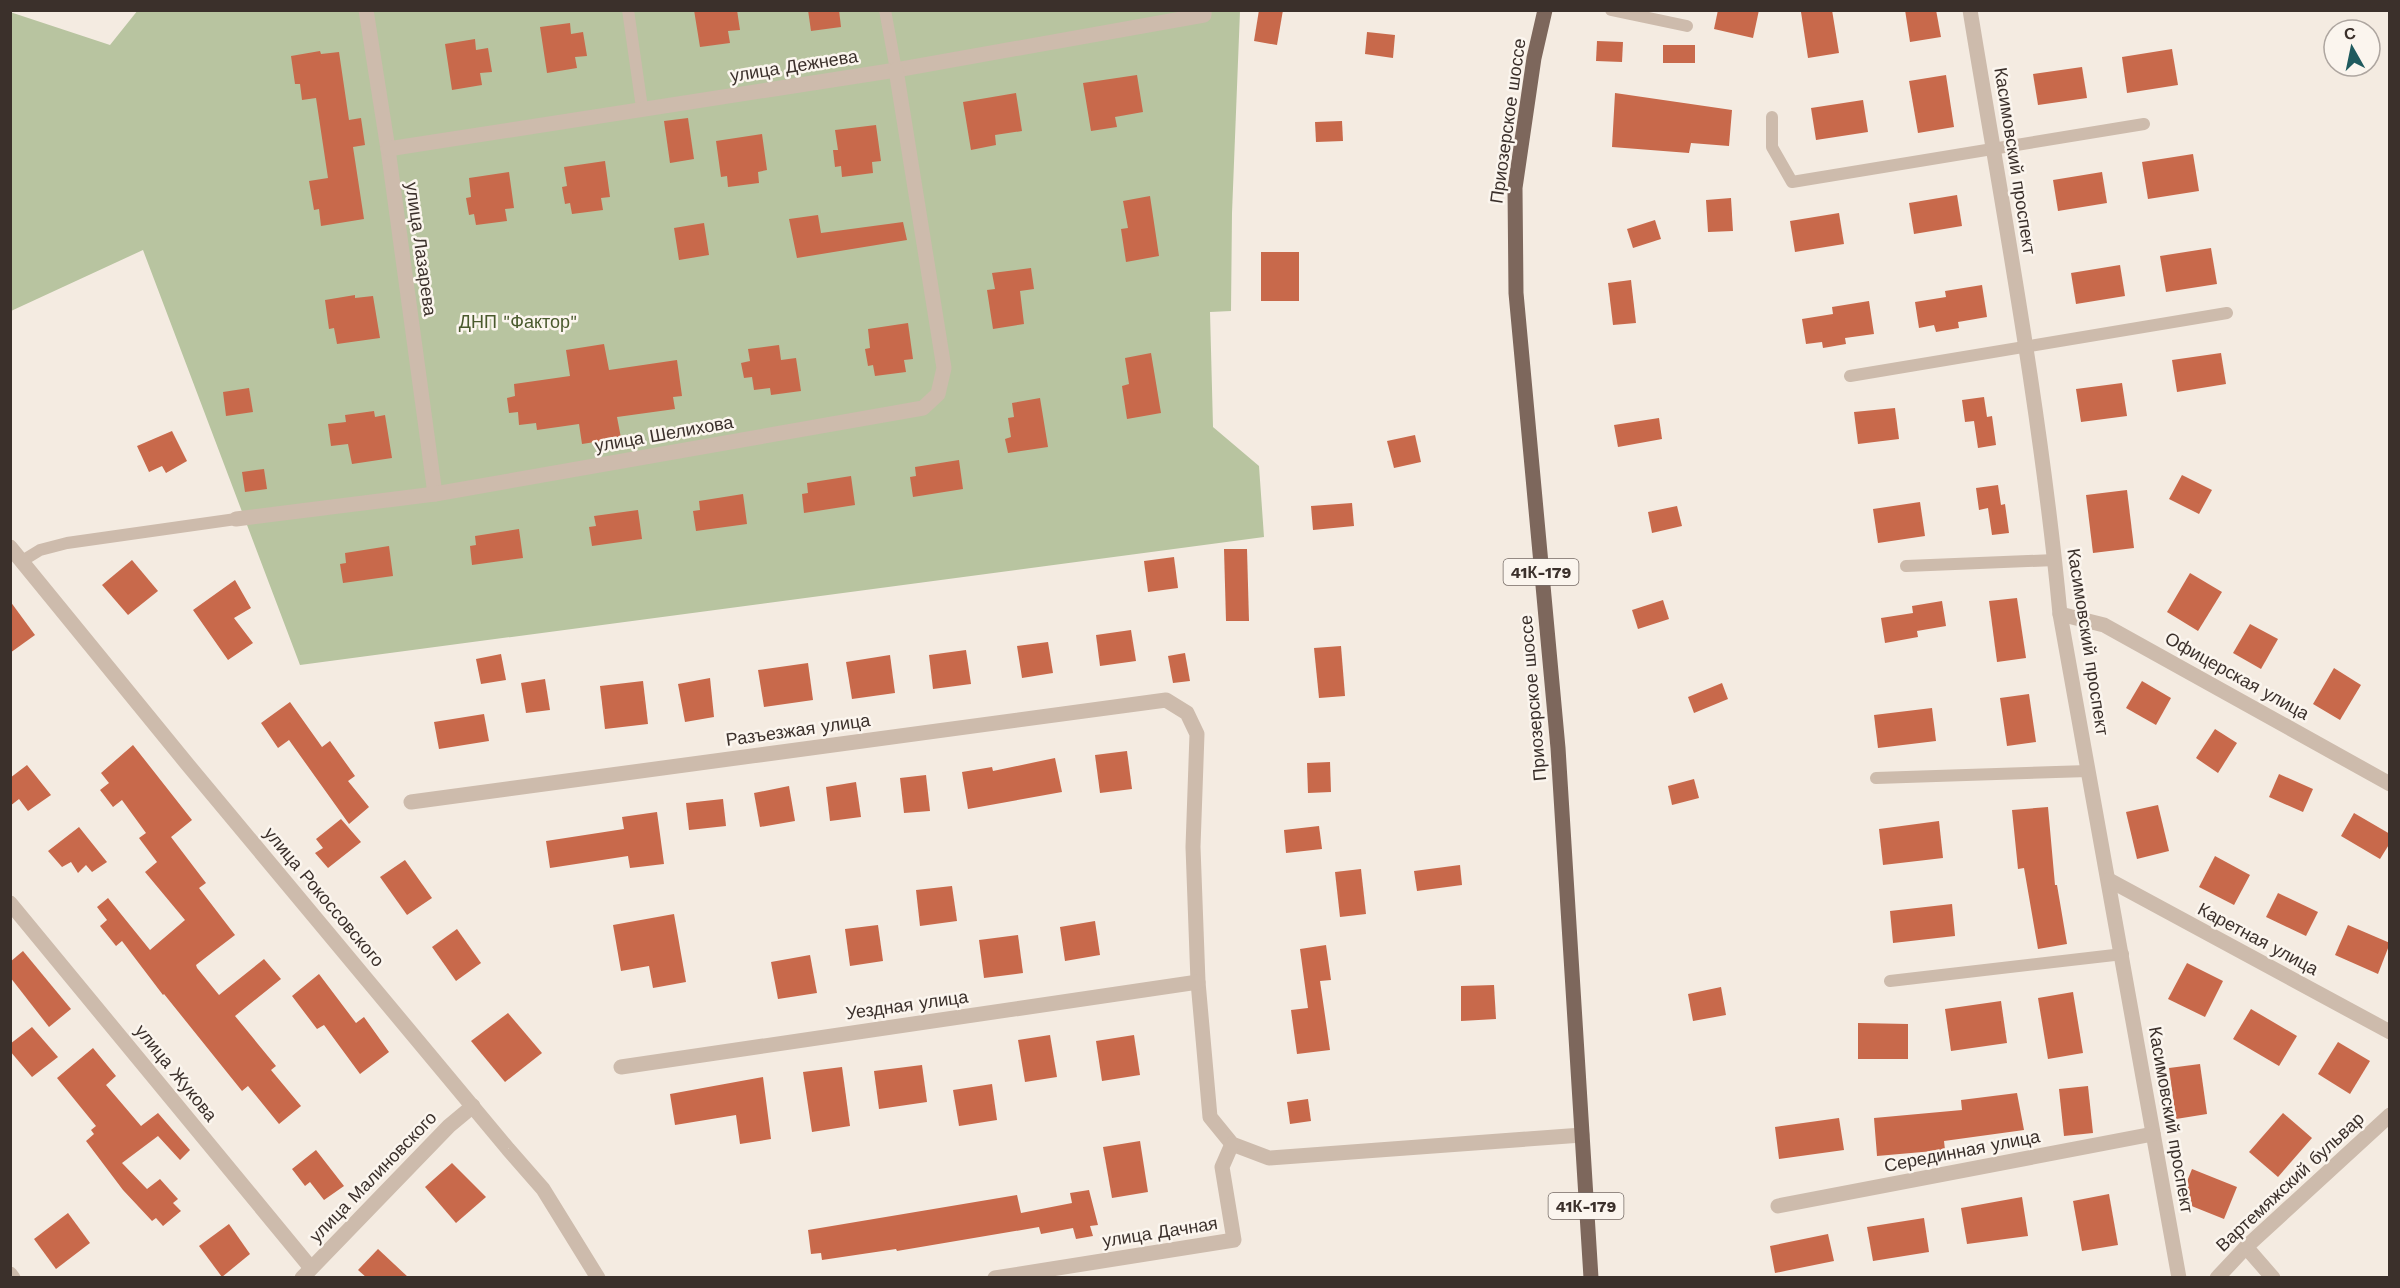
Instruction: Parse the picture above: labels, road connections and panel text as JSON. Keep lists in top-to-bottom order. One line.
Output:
{"streets":{"main road":["Приозерское шоссе","41К-179"],"street":["улица Дежнева","Касимовский проспект","улица Лазарева","улица Шелихова","Офицерская улица","Разъезжая улица","улица Рокоссовского","Каретная улица","Уездная улица","улица Жукова","Серединная улица","улица Малиновского","Вартемяжский бульвар","улица Дачная"]},"crossings":[["улица Дежнева","улица Лазарева"],["улица Дежнева","улица Шелихова"],["Касимовский проспект","Офицерская улица"],["Касимовский проспект","Каретная улица"],["Касимовский проспект","Серединная улица"],["улица Лазарева","улица Шелихова"],["Разъезжая улица","Уездная улица"],["улица Рокоссовского","улица Малиновского"],["улица Жукова","улица Малиновского"]],"parks":["ДНП \"Фактор\""],"north":"top"}
